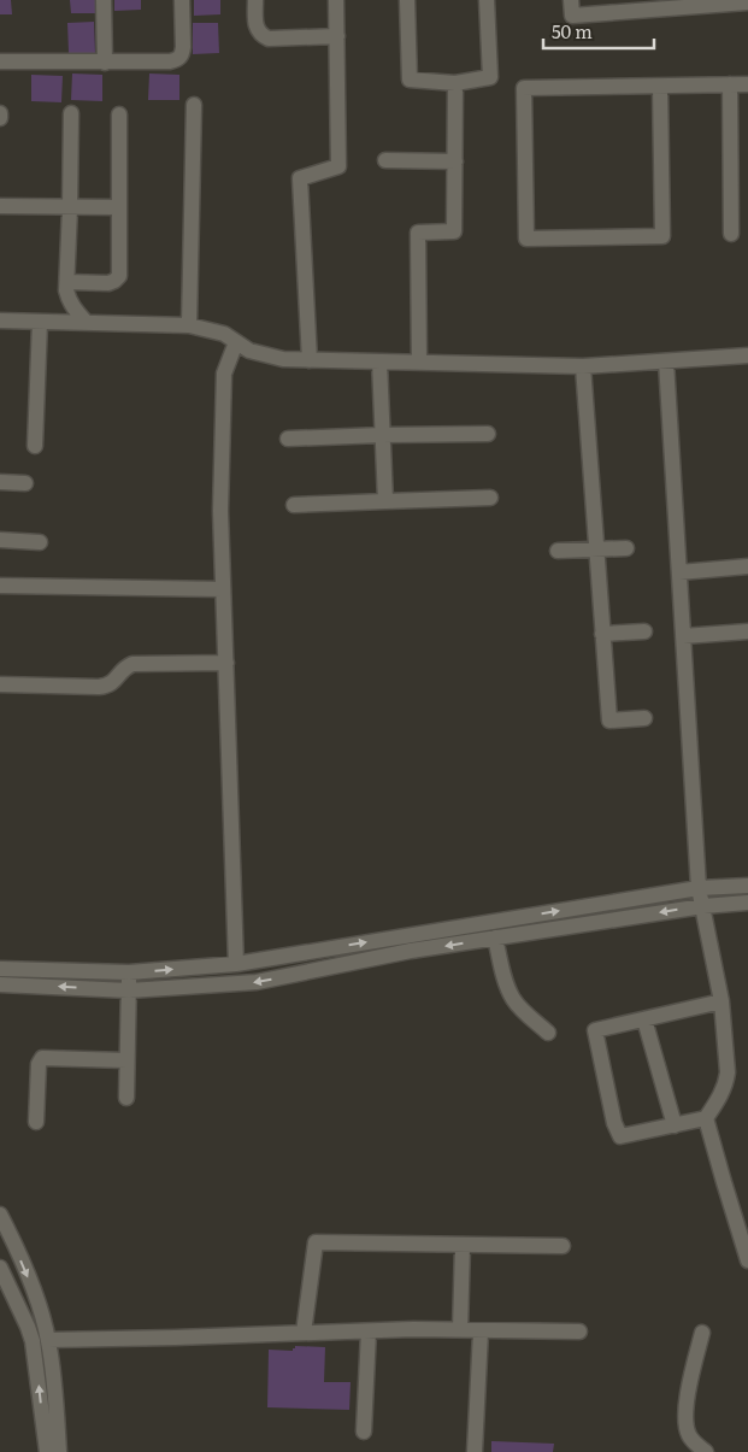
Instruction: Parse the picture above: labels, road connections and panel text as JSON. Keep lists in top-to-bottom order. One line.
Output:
{"scale_bar":"50 m"}
